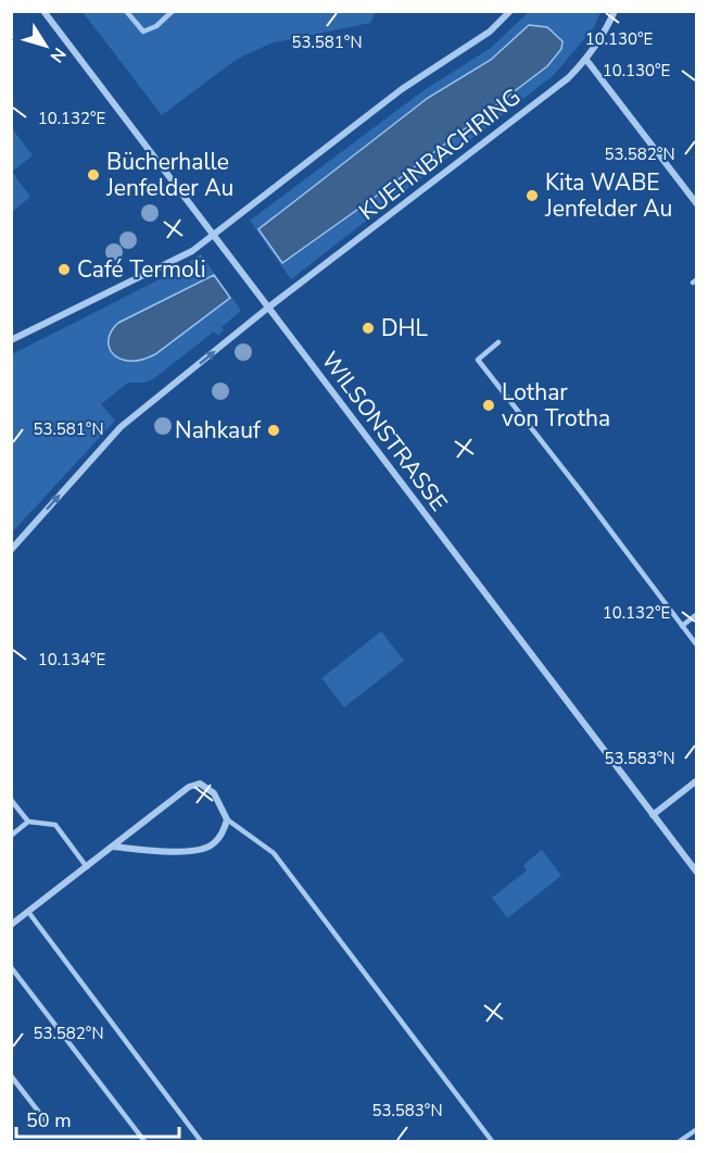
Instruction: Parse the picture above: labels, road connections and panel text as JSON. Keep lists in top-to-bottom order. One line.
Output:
{"streets":{"street":["KUEHNBACHRING","WILSONSTRASSE"]},"crossings":[["KUEHNBACHRING","WILSONSTRASSE"]],"one_way":["KUEHNBACHRING"],"places":["Bücherhalle Jenfelder Au","Kita WABE Jenfelder Au","Café Termoli","DHL","Lothar von Trotha","Nahkauf"],"scale_bar":"50 m","north":"bottom right","coordinates":["10.130°E","53.581°N","10.132°E","53.582°N","10.134°E","53.583°N"]}
